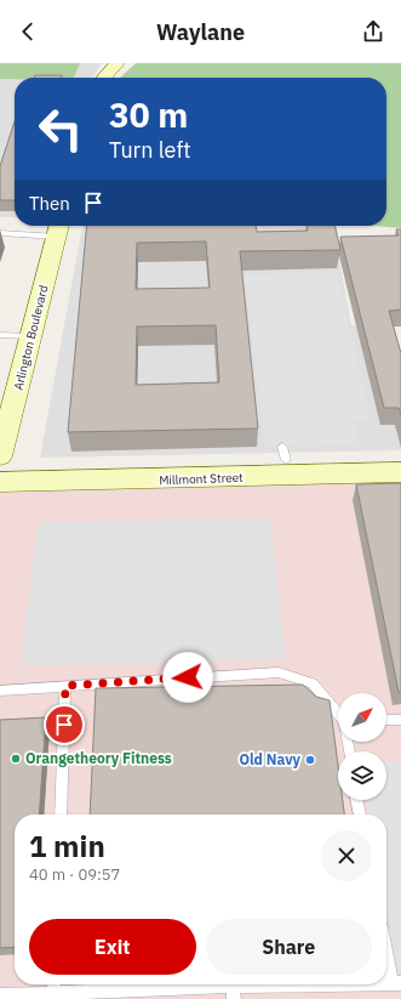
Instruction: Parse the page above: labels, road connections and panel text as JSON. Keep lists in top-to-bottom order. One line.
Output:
{"streets":{"street":["Arlington Boulevard","Millmont Street"]},"places":["Orangetheory Fitness","Old Navy"],"north":"top right","page":{"header":"Waylane","turn":["30 m","Turn left"],"then":"Then","heading":["1 min","40 m · 09:57"],"buttons":["Exit","Share"]}}
